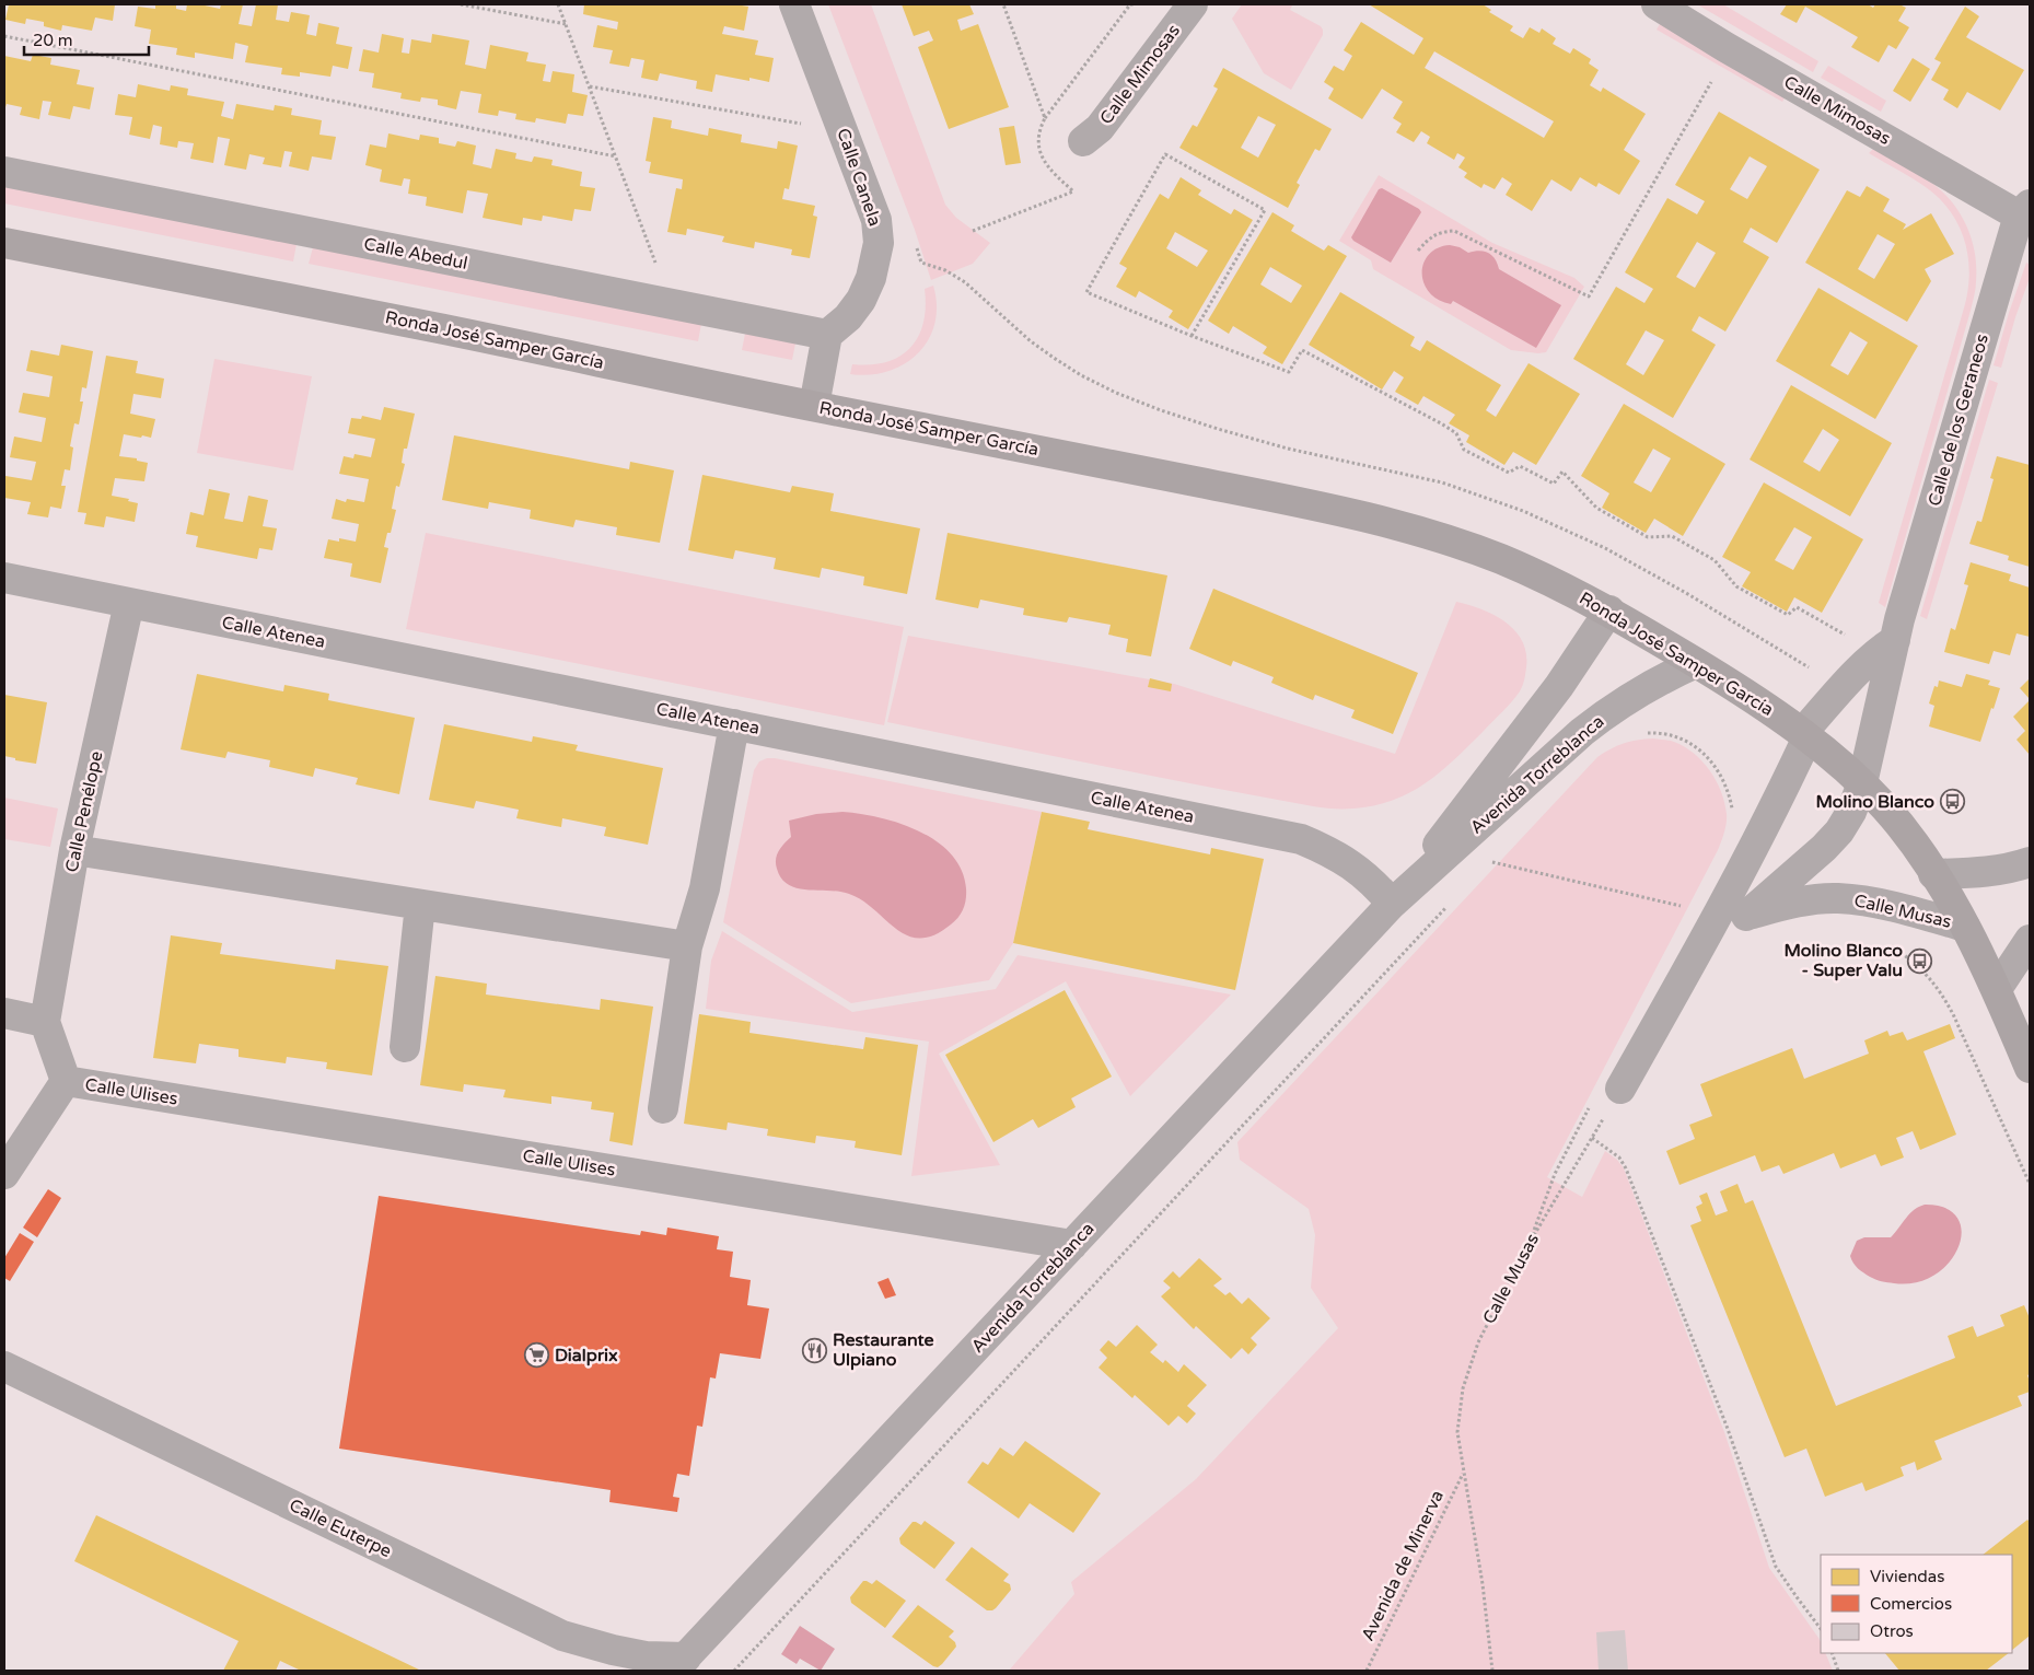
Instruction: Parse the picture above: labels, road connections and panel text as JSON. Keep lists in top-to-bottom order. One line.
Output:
{"streets":{"main road":["Ronda José Samper García"],"street":["Calle Mimosas","Calle Canela","Calle Abedul","Calle de los Geraneos","Calle Atenea","Avenida Torreblanca","Calle Penélope","Calle Musas","Calle Ulises","Calle Euterpe"],"path":["Avenida de Minerva"]},"crossings":[["Calle Mimosas","Calle de los Geraneos"],["Calle Canela","Calle Abedul"],["Ronda José Samper García","Calle de los Geraneos"],["Ronda José Samper García","Avenida Torreblanca"],["Calle de los Geraneos","Calle Musas"],["Calle Atenea","Avenida Torreblanca"],["Calle Atenea","Calle Penélope"],["Avenida Torreblanca","Calle Ulises"],["Avenida Torreblanca","Calle Euterpe"],["Calle Musas","Avenida de Minerva"]],"places":{"bus stop":["Molino Blanco","Molino Blanco - Super Valu"],"restaurant":["Restaurante Ulpiano"],"supermarket":["Dialprix"]},"legend":["Viviendas","Comercios","Otros"],"scale_bar":"20 m"}
